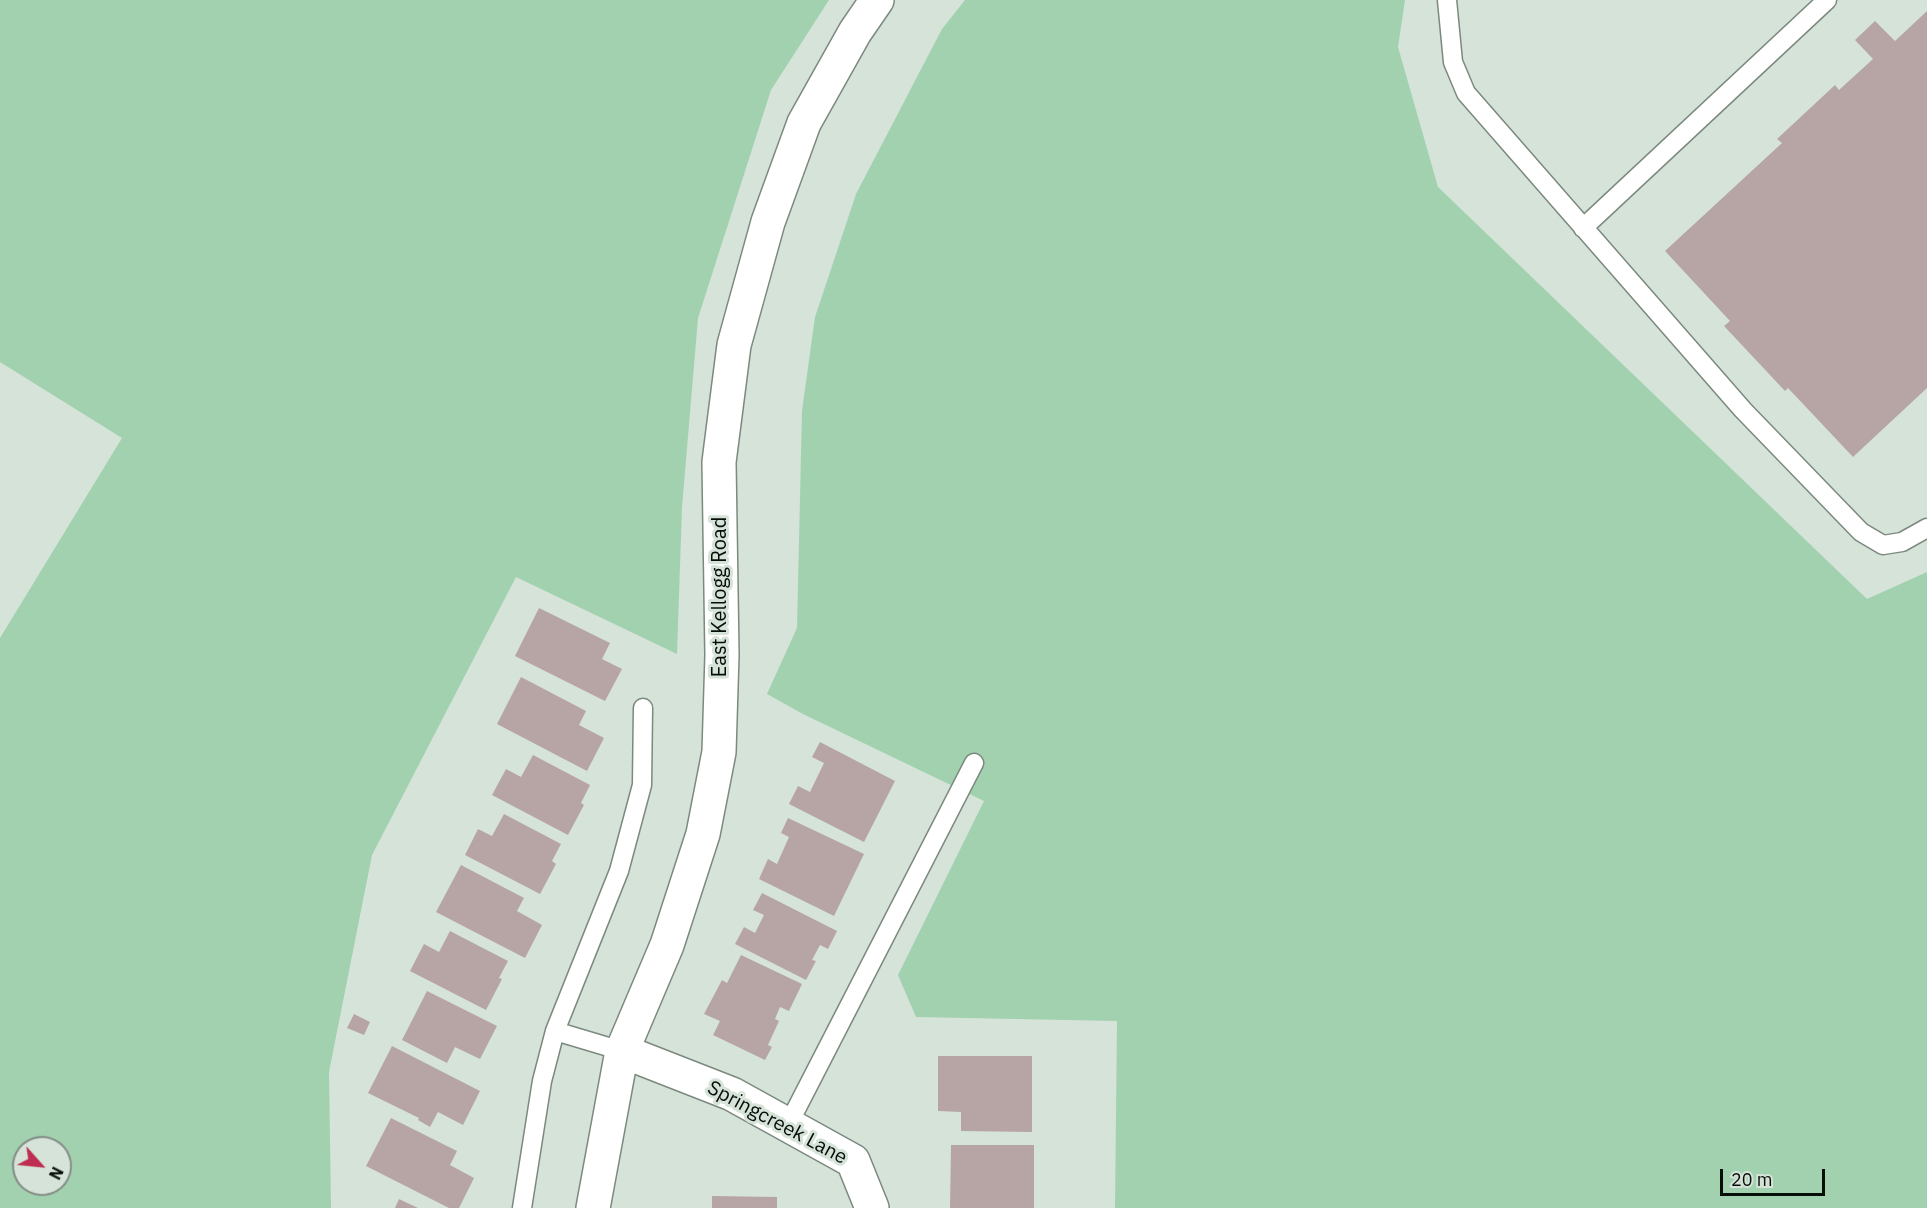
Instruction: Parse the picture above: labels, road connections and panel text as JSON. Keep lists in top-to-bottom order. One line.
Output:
{"streets":{"street":["East Kellogg Road","Springcreek Lane"]},"crossings":[["East Kellogg Road","Springcreek Lane"]],"scale_bar":"20 m","north":"bottom right"}
